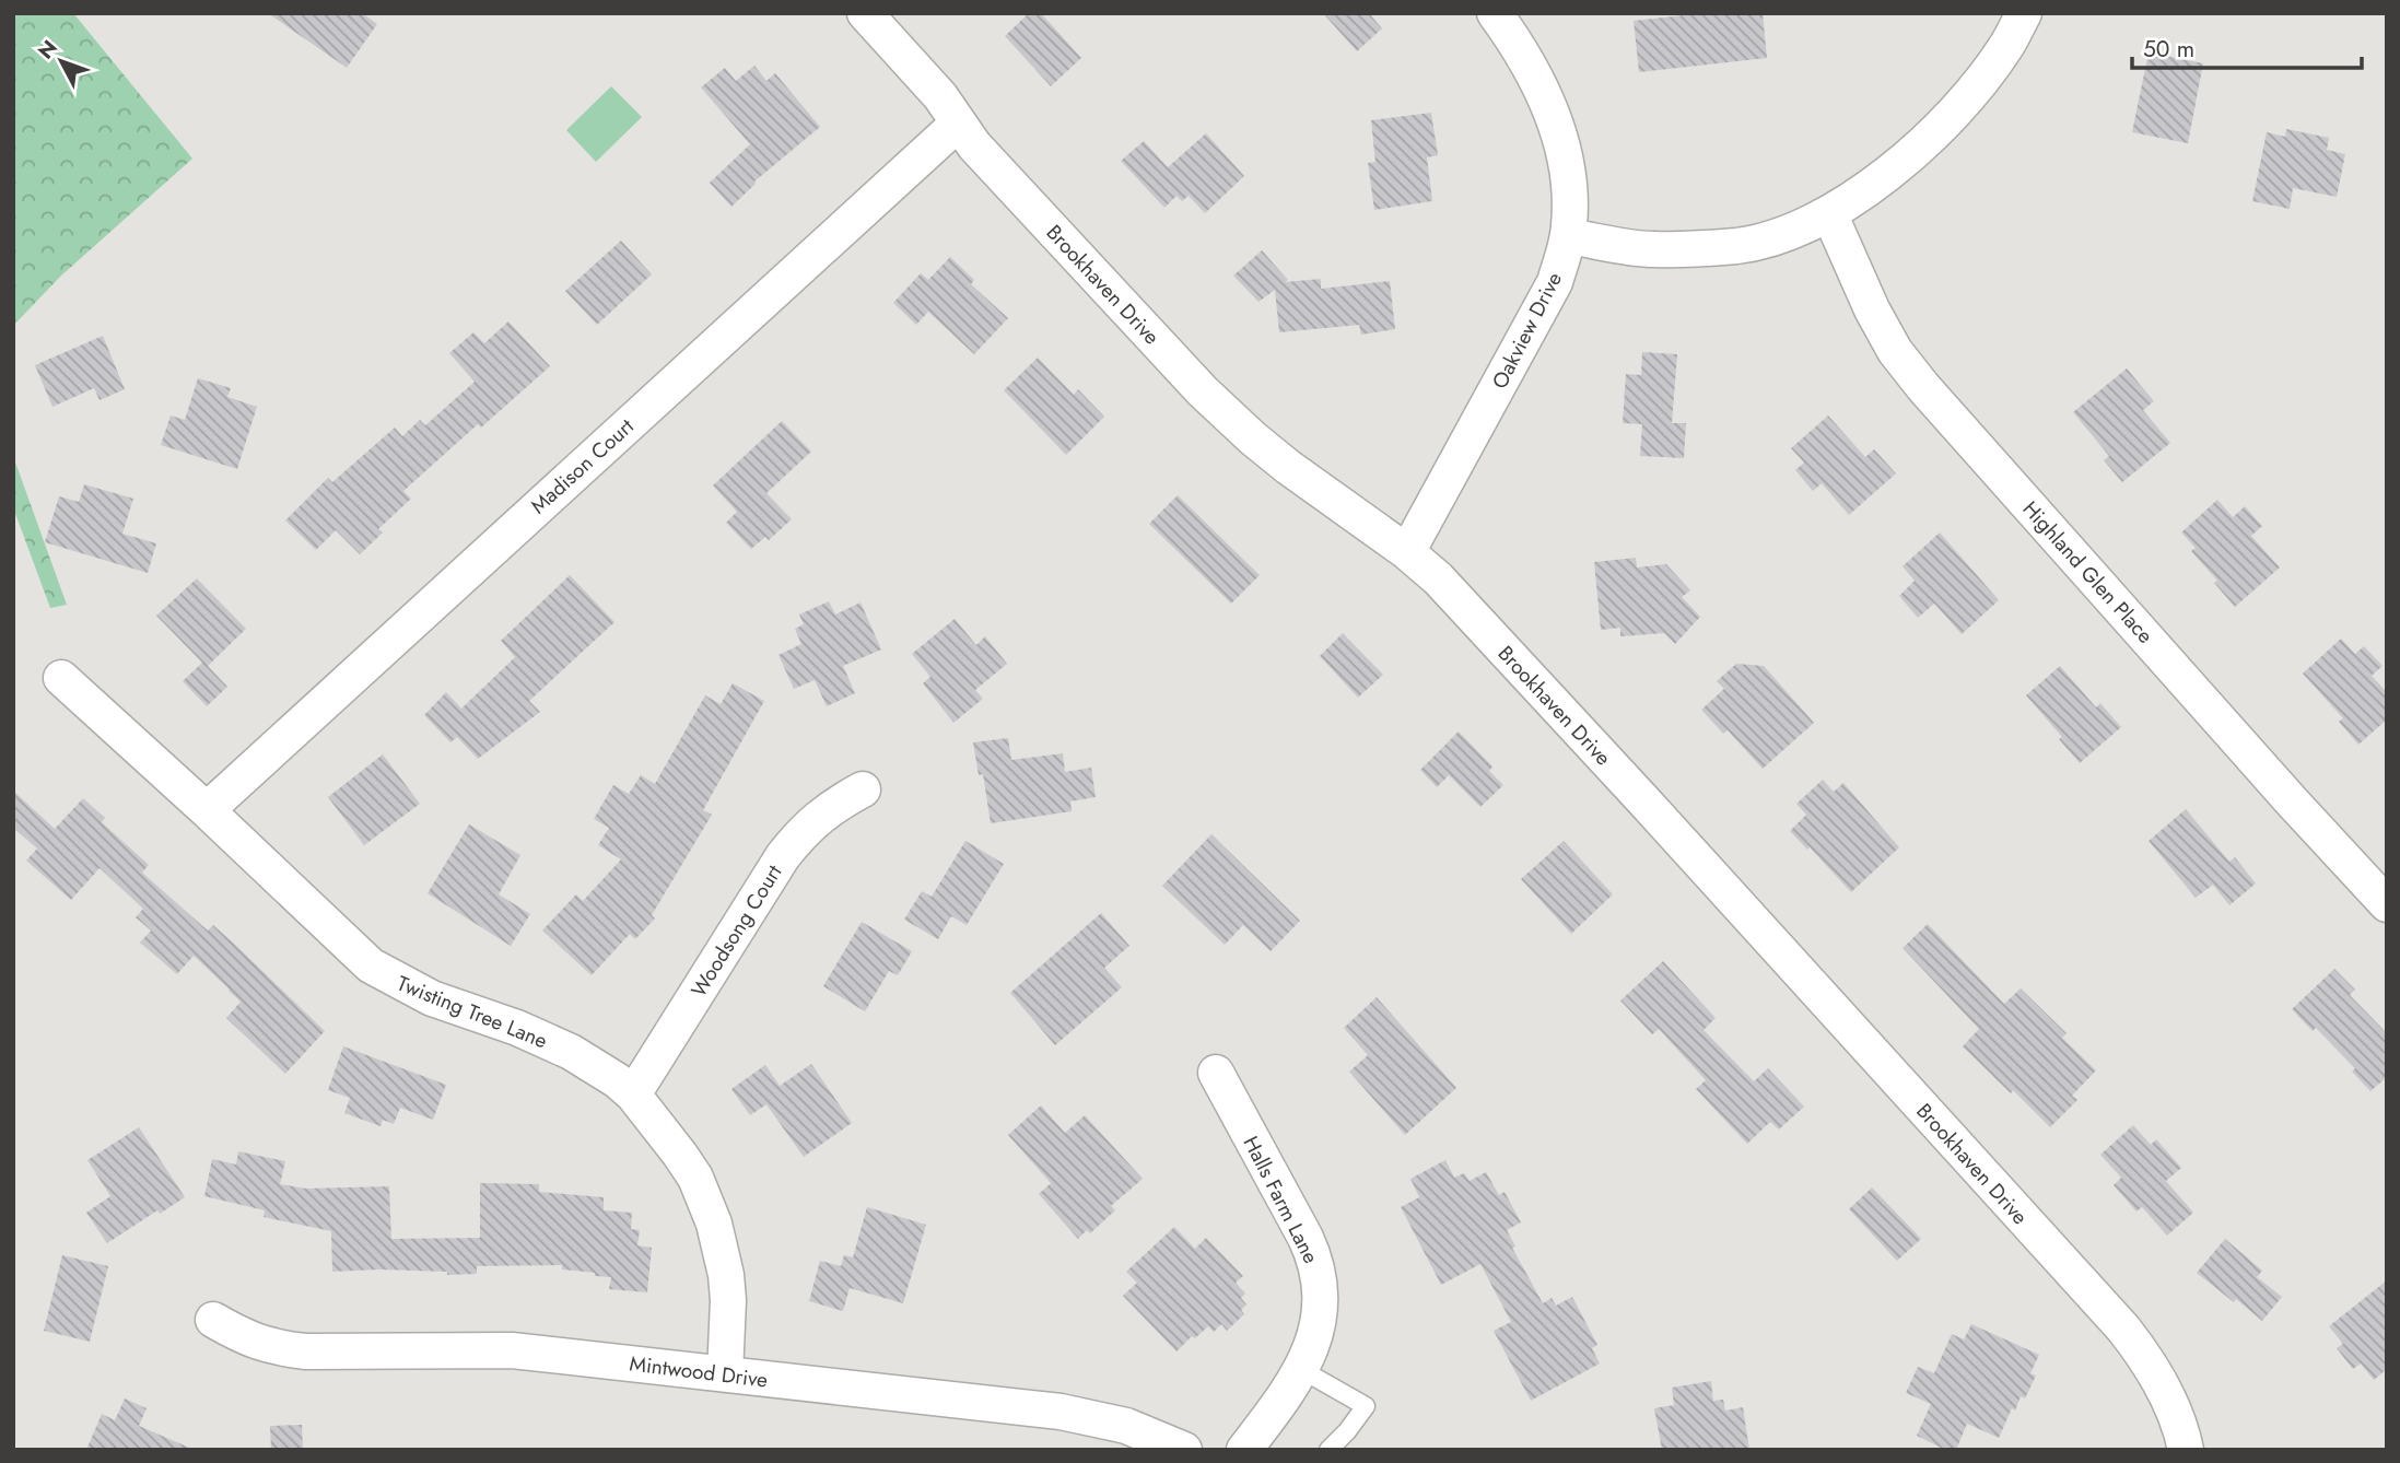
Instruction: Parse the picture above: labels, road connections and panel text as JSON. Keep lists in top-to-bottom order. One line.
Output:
{"streets":{"street":["Brookhaven Drive","Oakview Drive","Madison Court","Highland Glen Place","Woodsong Court","Twisting Tree Lane","Halls Farm Lane","Mintwood Drive"]},"crossings":[["Brookhaven Drive","Oakview Drive"],["Brookhaven Drive","Madison Court"],["Madison Court","Twisting Tree Lane"],["Woodsong Court","Twisting Tree Lane"],["Twisting Tree Lane","Mintwood Drive"]],"scale_bar":"50 m","north":"top left"}
